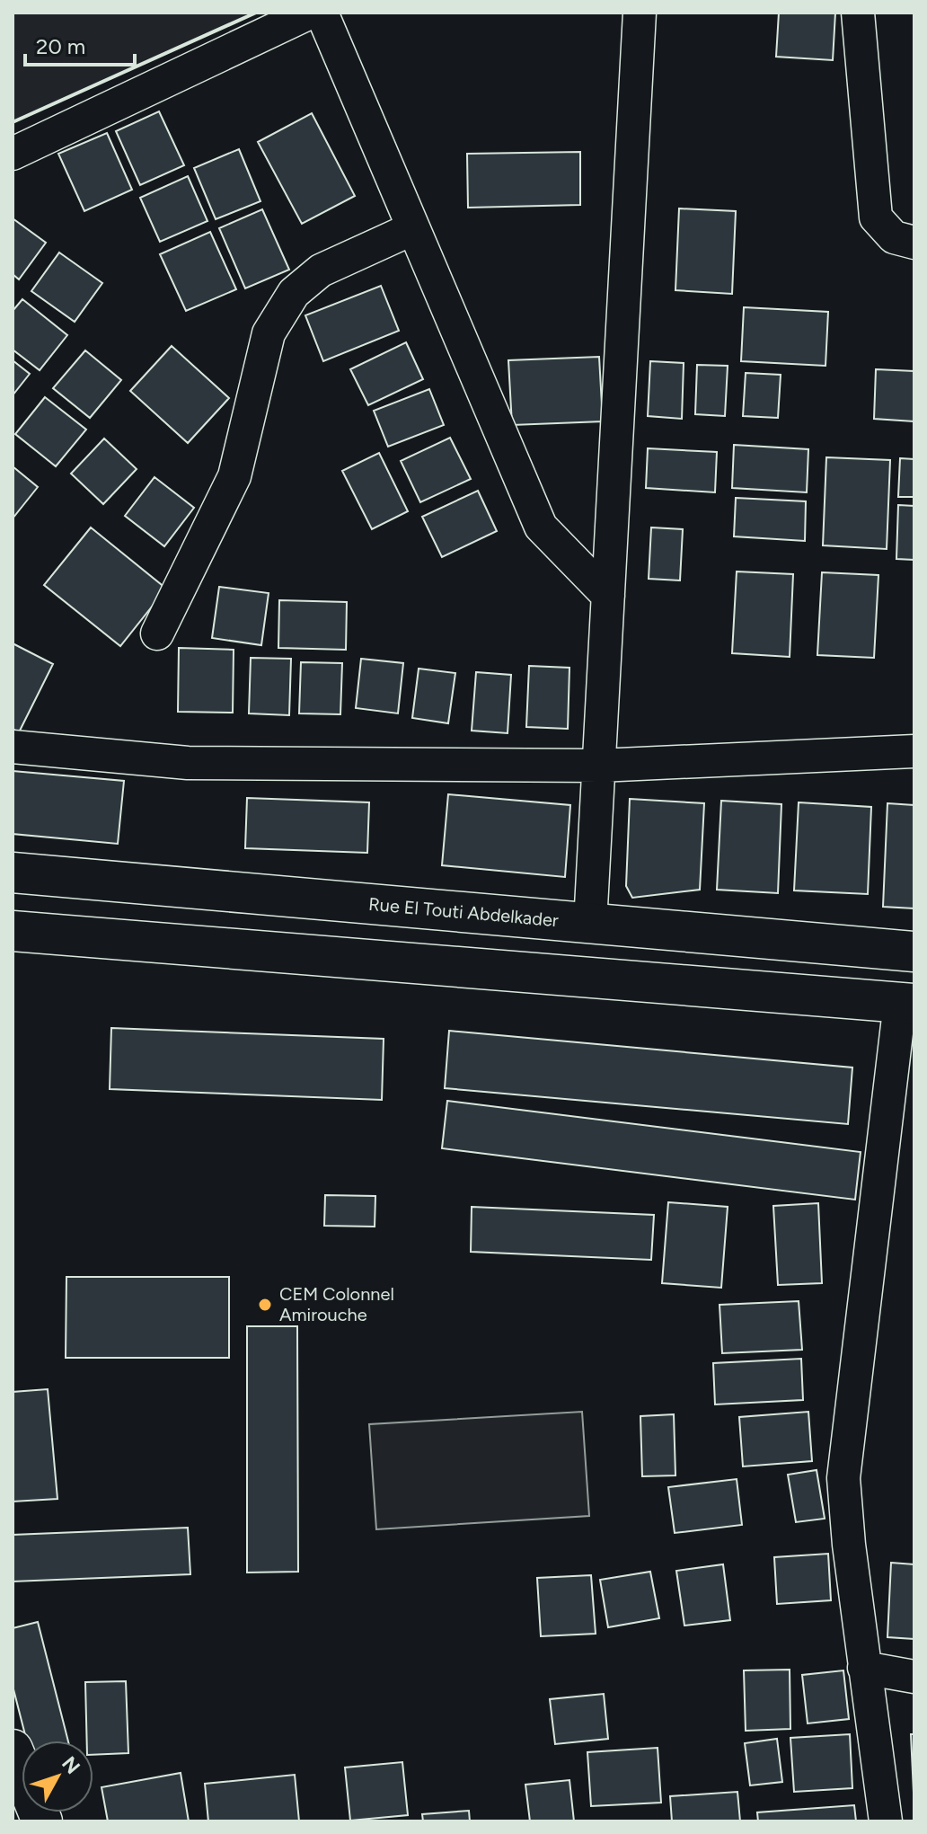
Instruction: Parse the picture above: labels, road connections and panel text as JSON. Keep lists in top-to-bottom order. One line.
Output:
{"streets":{"street":["Rue El Touti Abdelkader"]},"places":["CEM Colonnel Amirouche"],"scale_bar":"20 m","north":"top right"}
